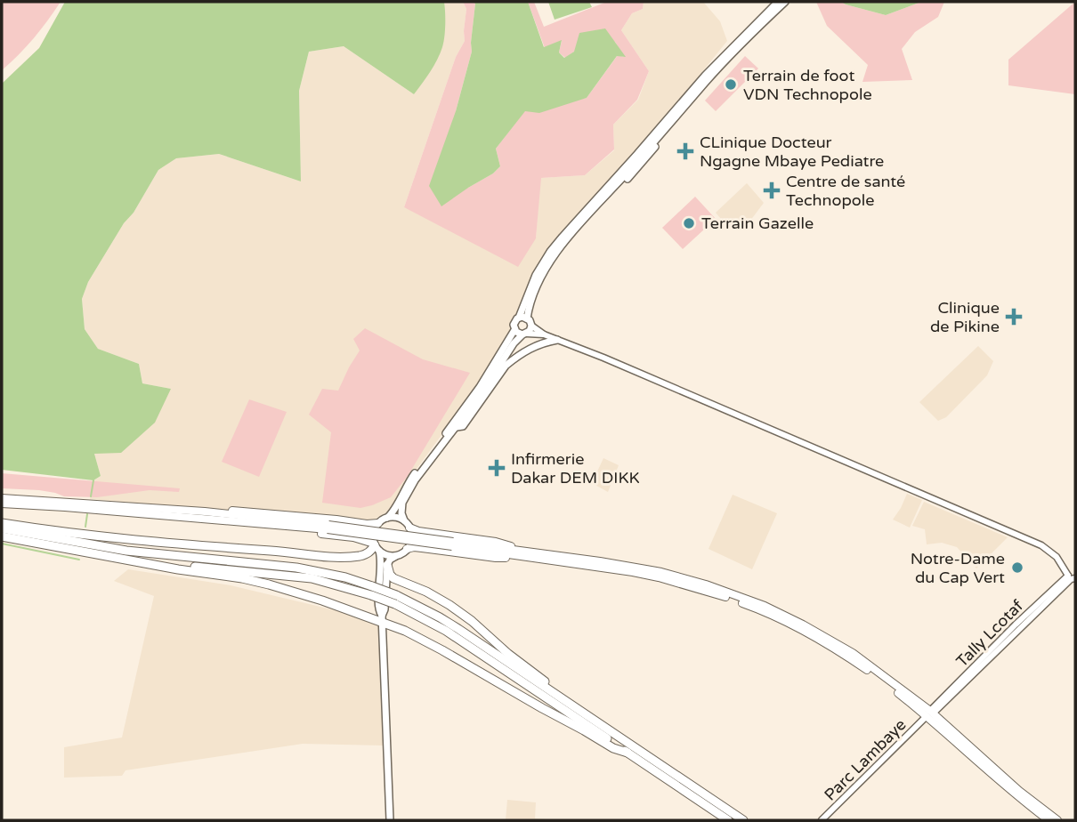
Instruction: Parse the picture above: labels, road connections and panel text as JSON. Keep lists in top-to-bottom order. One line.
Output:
{"streets":{"street":["Tally Lcotaf","Parc Lambaye"]},"crossings":[["Tally Lcotaf","Parc Lambaye"]],"places":{"other":["Terrain de foot VDN Technopole","Terrain Gazelle","Notre-Dame du Cap Vert"],"health":["CLinique Docteur Ngagne Mbaye Pediatre","Centre de santé Technopole","Clinique de Pikine","Infirmerie Dakar DEM DIKK"]}}
